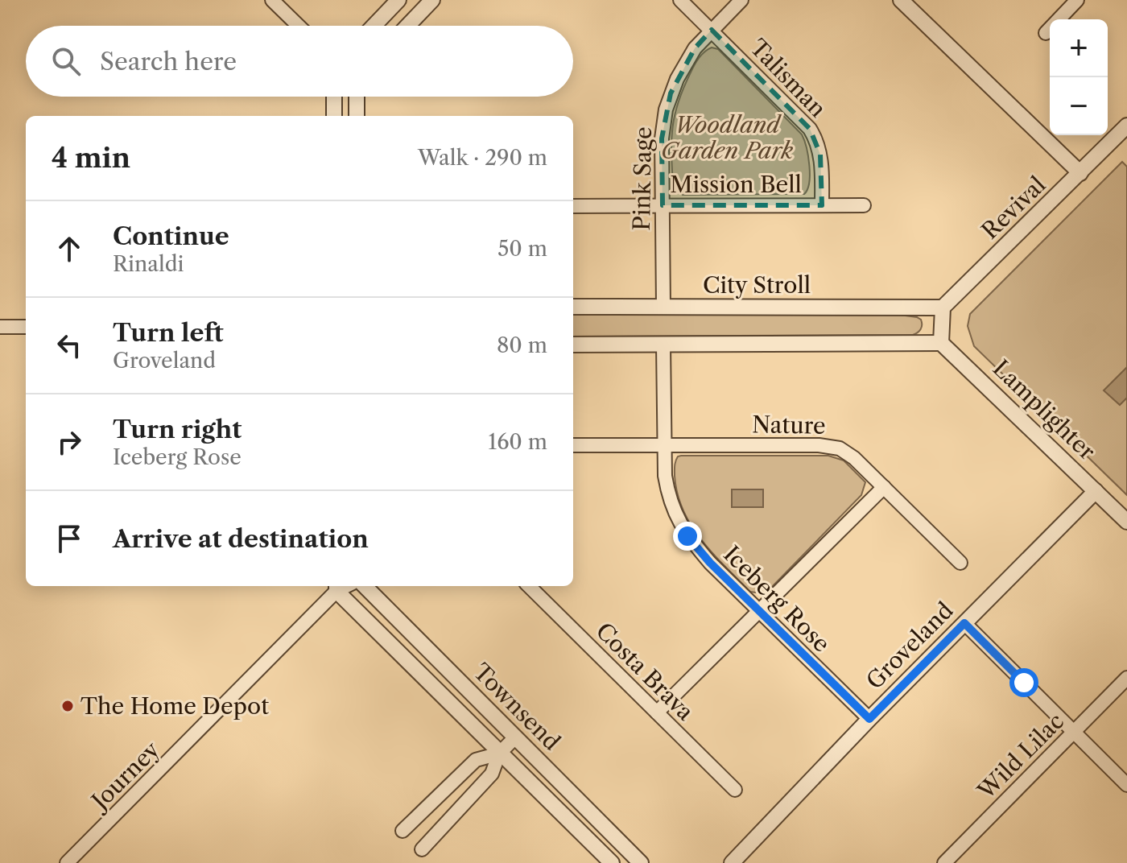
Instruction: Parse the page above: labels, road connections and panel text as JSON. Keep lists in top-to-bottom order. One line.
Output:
{"streets":{"street":["Talisman","Pink Sage","Mission Bell","Revival","City Stroll","Lamplighter","Nature","Iceberg Rose","Groveland","Costa Brava","Townsend","Wild Lilac","Journey"]},"crossings":[["Talisman","Pink Sage"],["Talisman","Mission Bell"],["Pink Sage","Mission Bell"],["Pink Sage","City Stroll"],["Revival","City Stroll"],["Lamplighter","Groveland"],["Nature","Iceberg Rose"],["Iceberg Rose","Groveland"],["Townsend","Journey"]],"parks":["Woodland Garden Park"],"places":["The Home Depot"],"page":{"map_buttons":["+","−"],"search":"Search here","heading":["4 min","Walk · 290 m"],"list":[["Continue","Rinaldi","50 m"],["Turn left","Groveland","80 m"],["Turn right","Iceberg Rose","160 m"],"Arrive at destination"]}}
